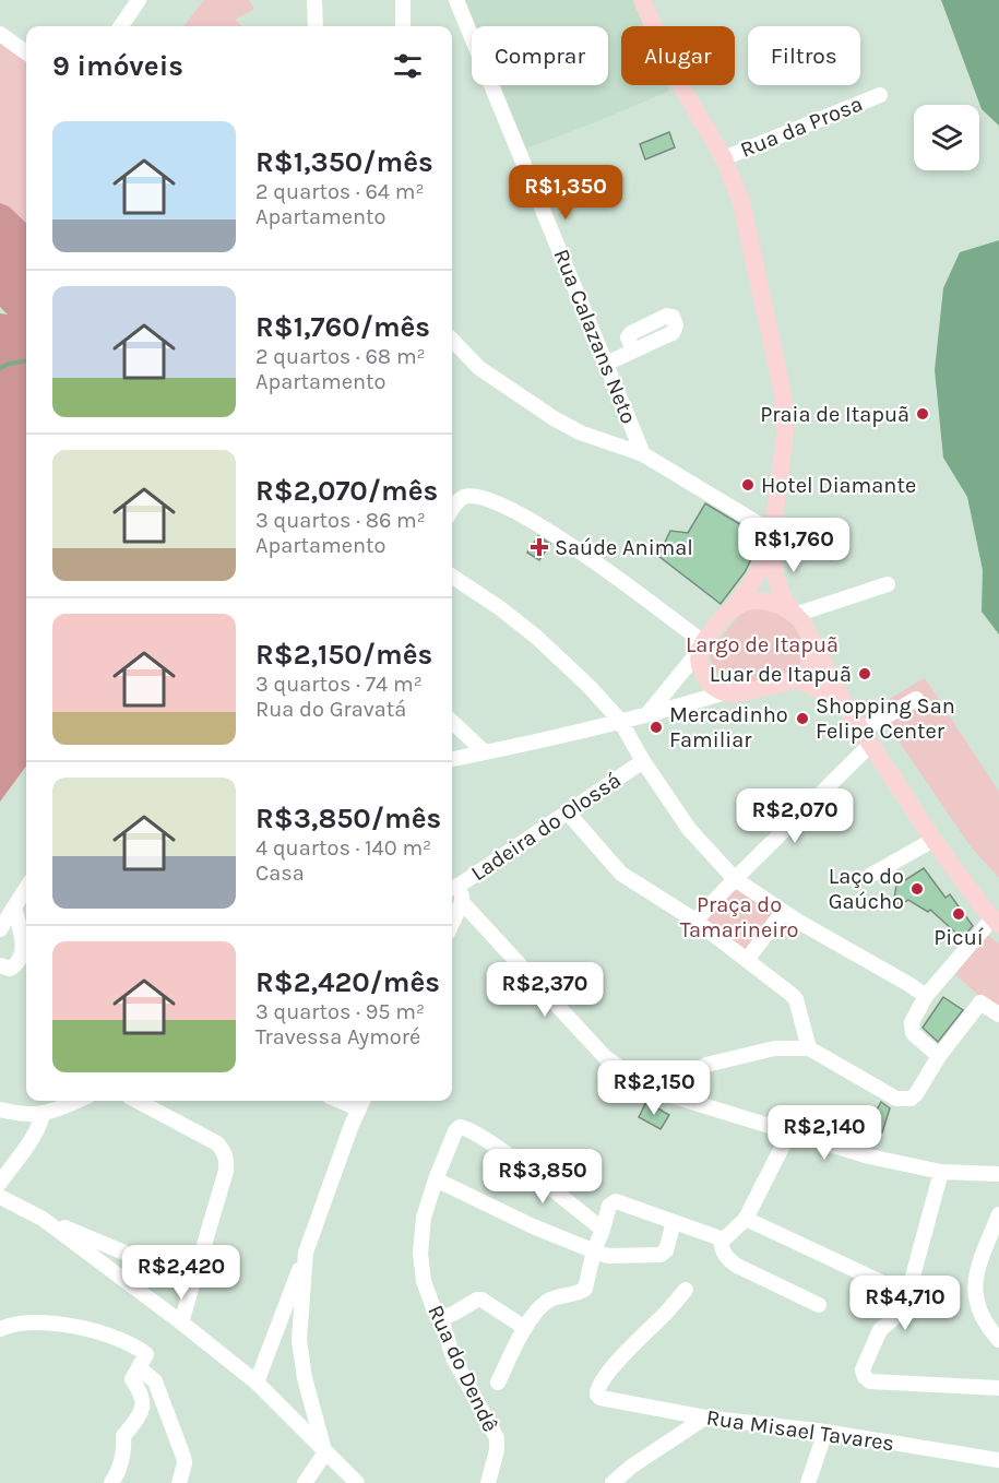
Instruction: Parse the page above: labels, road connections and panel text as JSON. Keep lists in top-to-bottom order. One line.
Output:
{"streets":{"street":["Rua da Prosa","Rua Calazans Neto","Ladeira do Olossá","Rua do Dendê","Rua Misael Tavares"]},"parks":["Largo de Itapuã","Praça do Tamarineiro"],"places":{"other":["Praia de Itapuã","Hotel Diamante","Luar de Itapuã","Shopping San Felipe Center","Mercadinho Familiar","Laço do Gaúcho","Picuí"],"health":["Saúde Animal"]},"page":{"chip":["Comprar","Alugar","Filtros"],"heading":"9 imóveis","list":[{"name":"R$1,350/mês","note":"2 quartos · 64 m² · Apartamento"},{"name":"R$1,760/mês","note":"2 quartos · 68 m² · Apartamento"},{"name":"R$2,070/mês","note":"3 quartos · 86 m² · Apartamento"},{"name":"R$2,150/mês","note":"3 quartos · 74 m² · Rua do Gravatá"},{"name":"R$3,850/mês","note":"4 quartos · 140 m² · Casa"},{"name":"R$2,420/mês","note":"3 quartos · 95 m² · Travessa Aymoré"}],"price":["R$1,350","R$1,760","R$2,070","R$2,370","R$2,150","R$2,140","R$3,850","R$2,420","R$4,710"]}}
